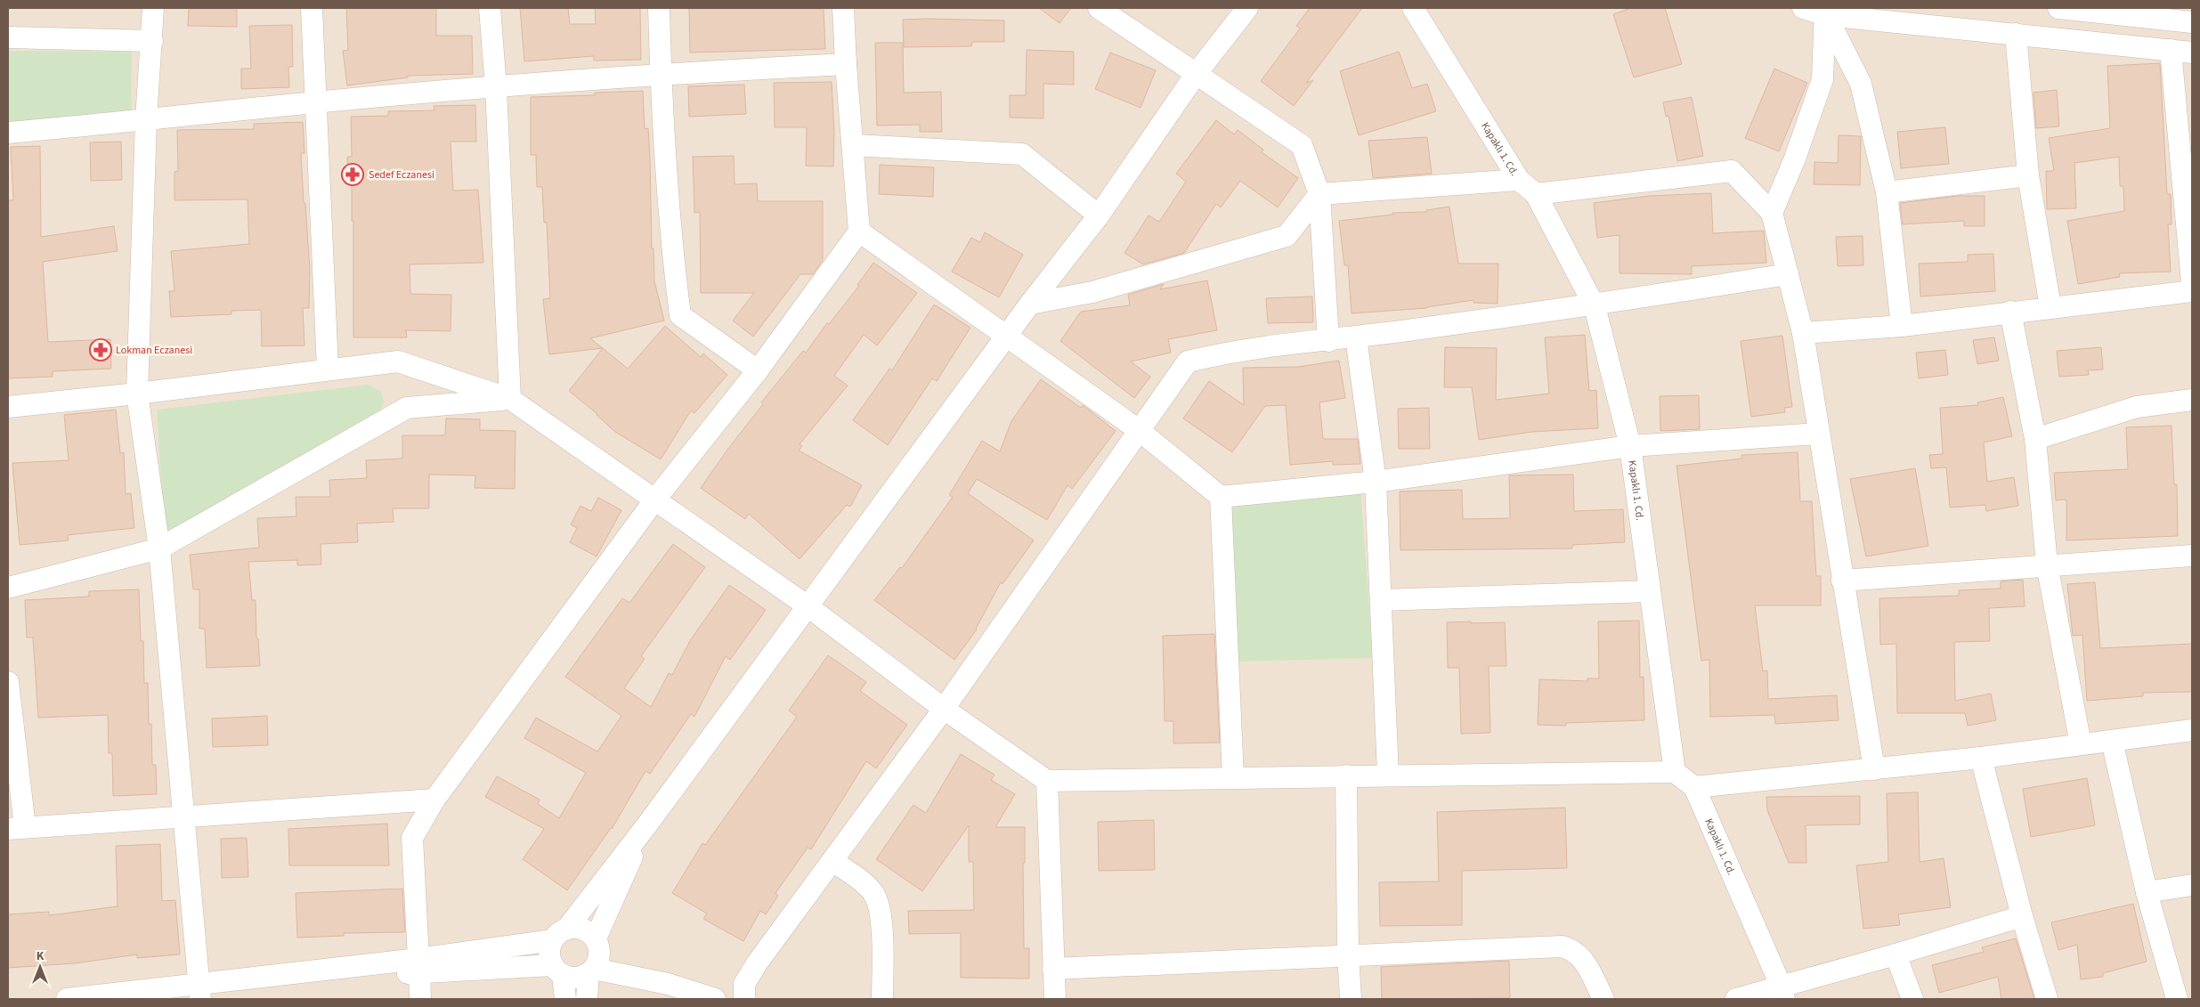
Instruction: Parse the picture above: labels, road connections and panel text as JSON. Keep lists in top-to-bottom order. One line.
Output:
{"streets":{"street":["Kapaklı 1. Cd."]},"places":{"pharmacy":["Sedef Eczanesi","Lokman Eczanesi"]},"north":"top"}
